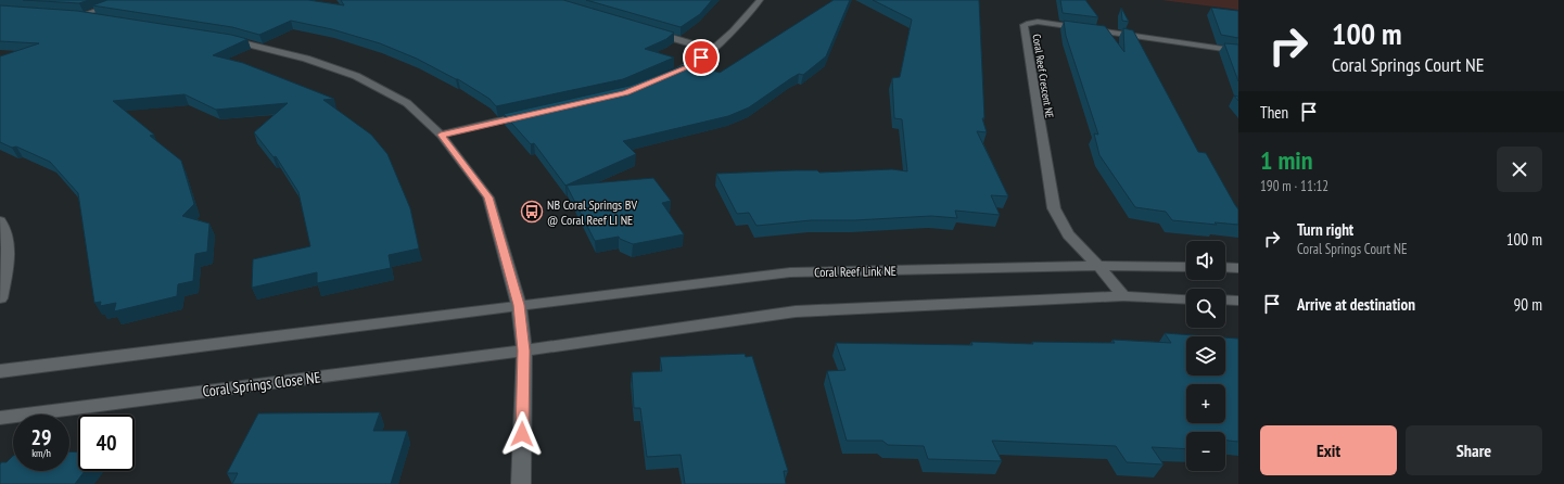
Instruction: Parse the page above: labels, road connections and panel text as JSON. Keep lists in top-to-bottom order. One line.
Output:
{"streets":{"street":["Coral Reef Crescent NE","Coral Reef Link NE","Coral Springs Close NE"]},"crossings":[["Coral Reef Crescent NE","Coral Reef Link NE"]],"places":{"bus stop":["NB Coral Springs BV @ Coral Reef LI NE"]},"page":{"turn":["100 m","Coral Springs Court NE"],"then":"Then","heading":["1 min","190 m · 11:12"],"list":[{"name":"Turn right","note":"Coral Springs Court NE","value":"100 m"},{"name":"Arrive at destination","value":"90 m"}],"map_buttons":["+","−"],"speed":"29 km/h","limit":"40","buttons":["Exit","Share"]}}
